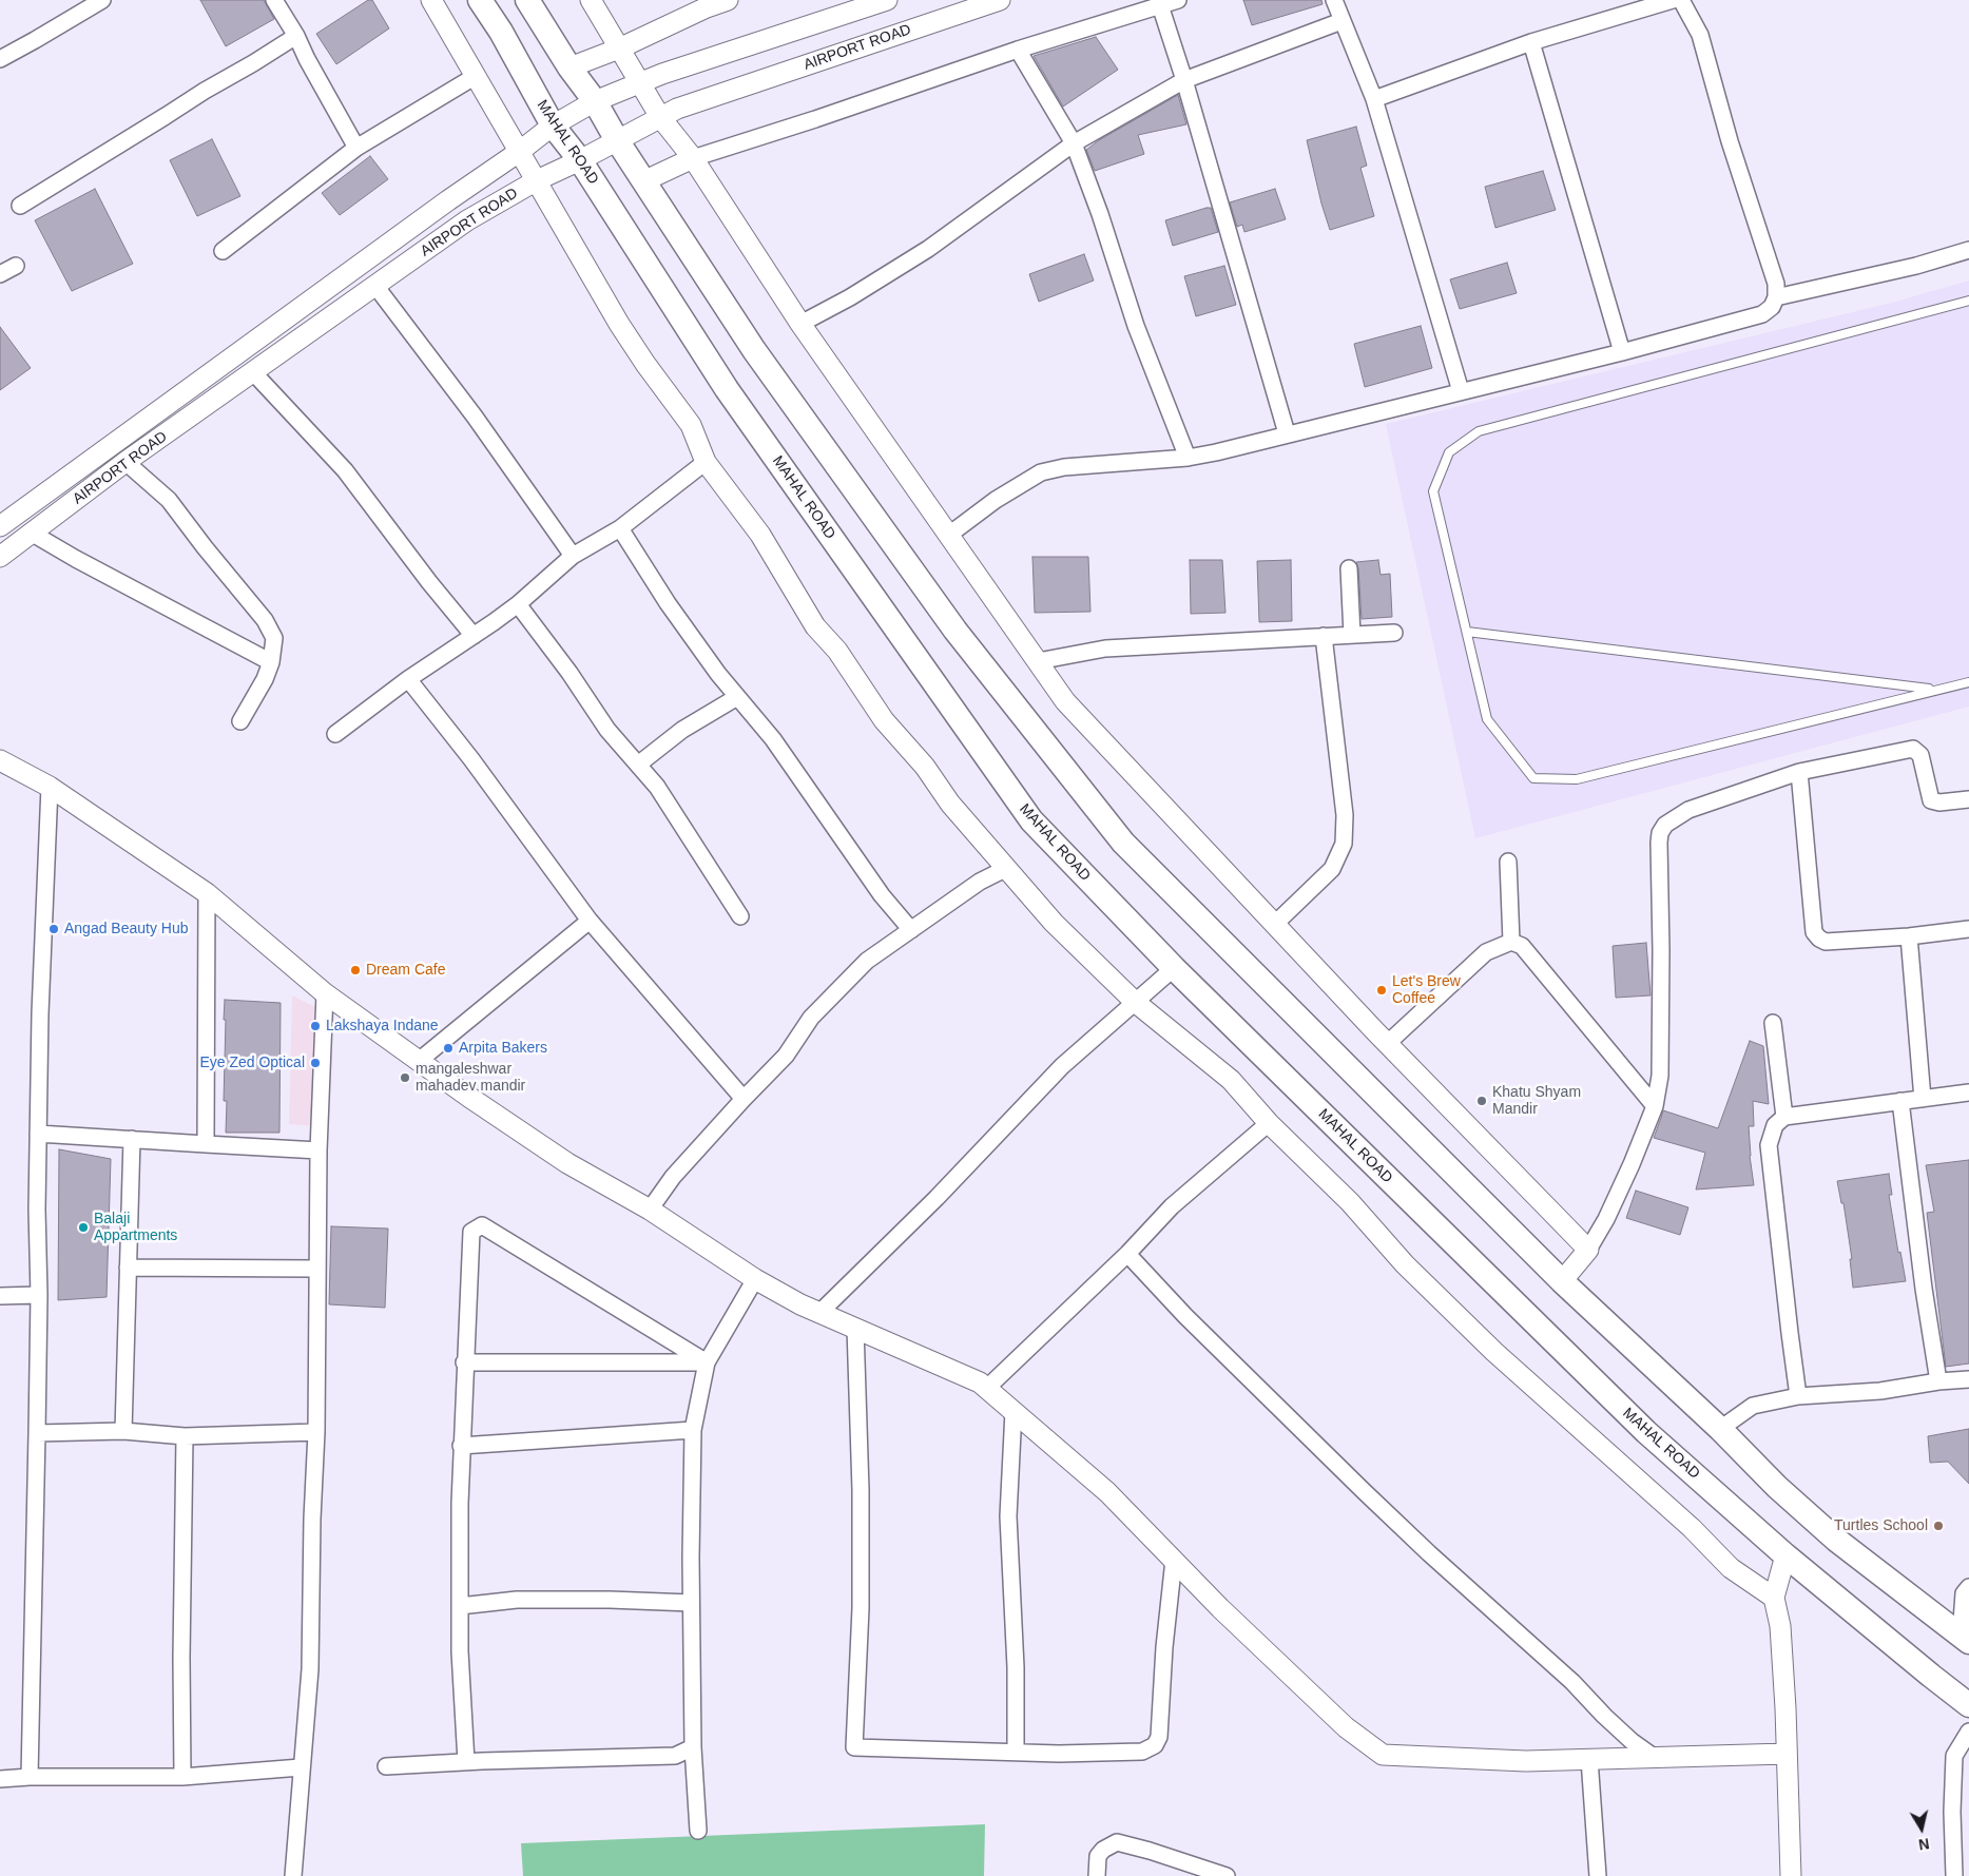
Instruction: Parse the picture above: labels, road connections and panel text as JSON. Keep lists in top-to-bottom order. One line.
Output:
{"streets":{"main road":["MAHAL ROAD"],"street":["AIRPORT ROAD"]},"crossings":[["AIRPORT ROAD","MAHAL ROAD"]],"places":["Angad Beauty Hub","Dream Cafe","Let's Brew Coffee","Lakshaya Indane","Arpita Bakers","Eye Zed Optical","mangaleshwar mahadev mandir","Khatu Shyam Mandir","Balaji Appartments","Turtles School"],"north":"bottom"}
